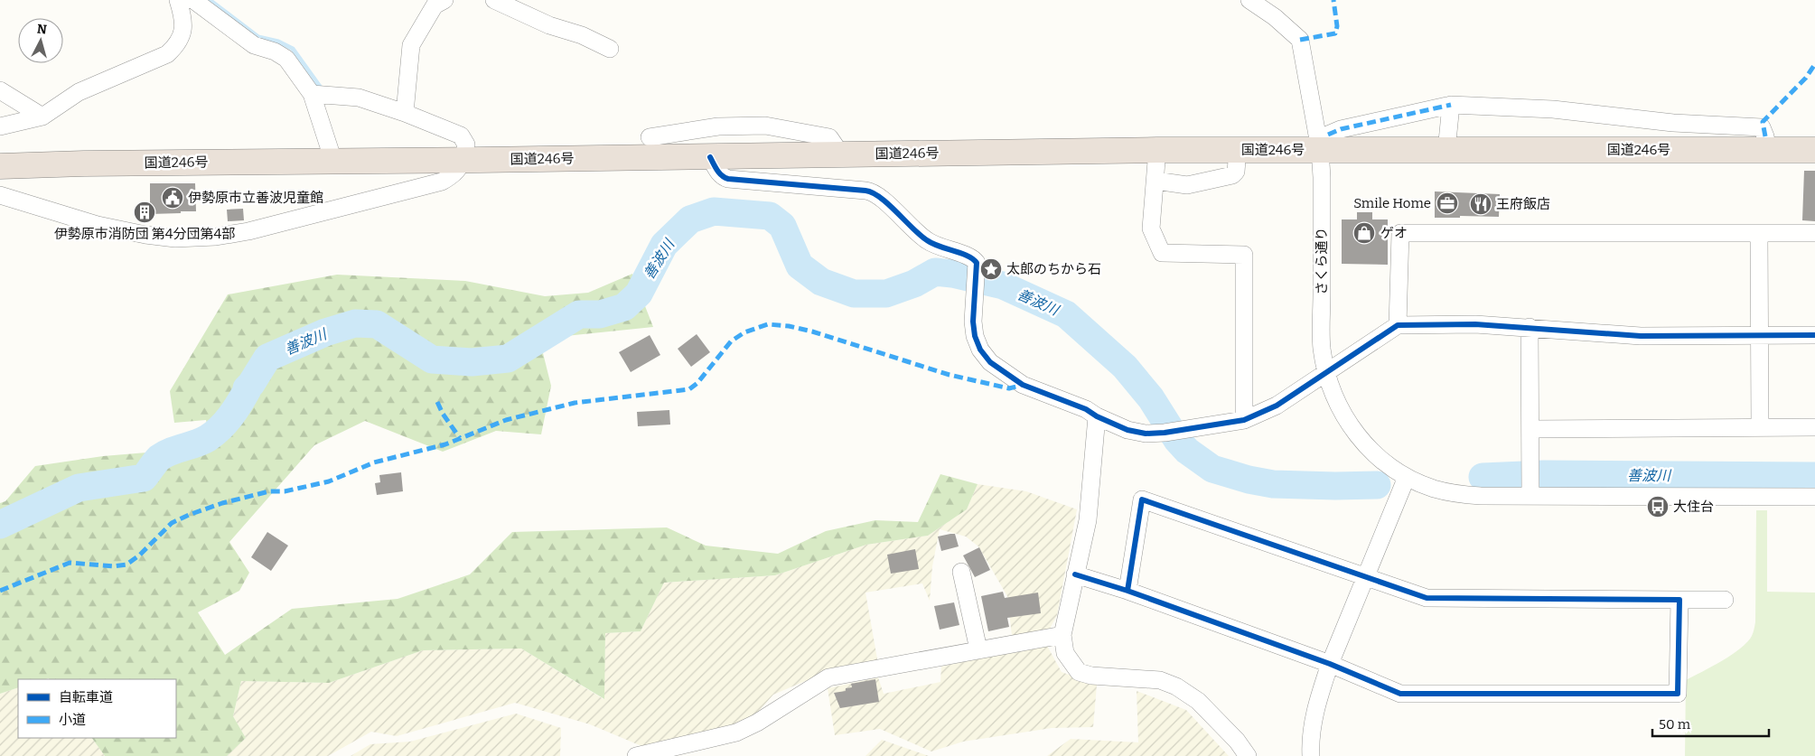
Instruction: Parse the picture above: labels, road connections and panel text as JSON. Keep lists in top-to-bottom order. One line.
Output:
{"streets":{"highway":["国道246号"],"street":["さくら通り"]},"crossings":[["国道246号","さくら通り"]],"water":["善波川"],"places":{"public building":["伊勢原市立善波児童館"],"office":["Smile Home"],"restaurant":["王府飯店"],"building":["伊勢原市消防団 第4分団第4部"],"shop":["ゲオ"],"place":["太郎のちから石"],"bus stop":["大住台"]},"legend":["自転車道","小道"],"scale_bar":"50 m","north":"top"}
